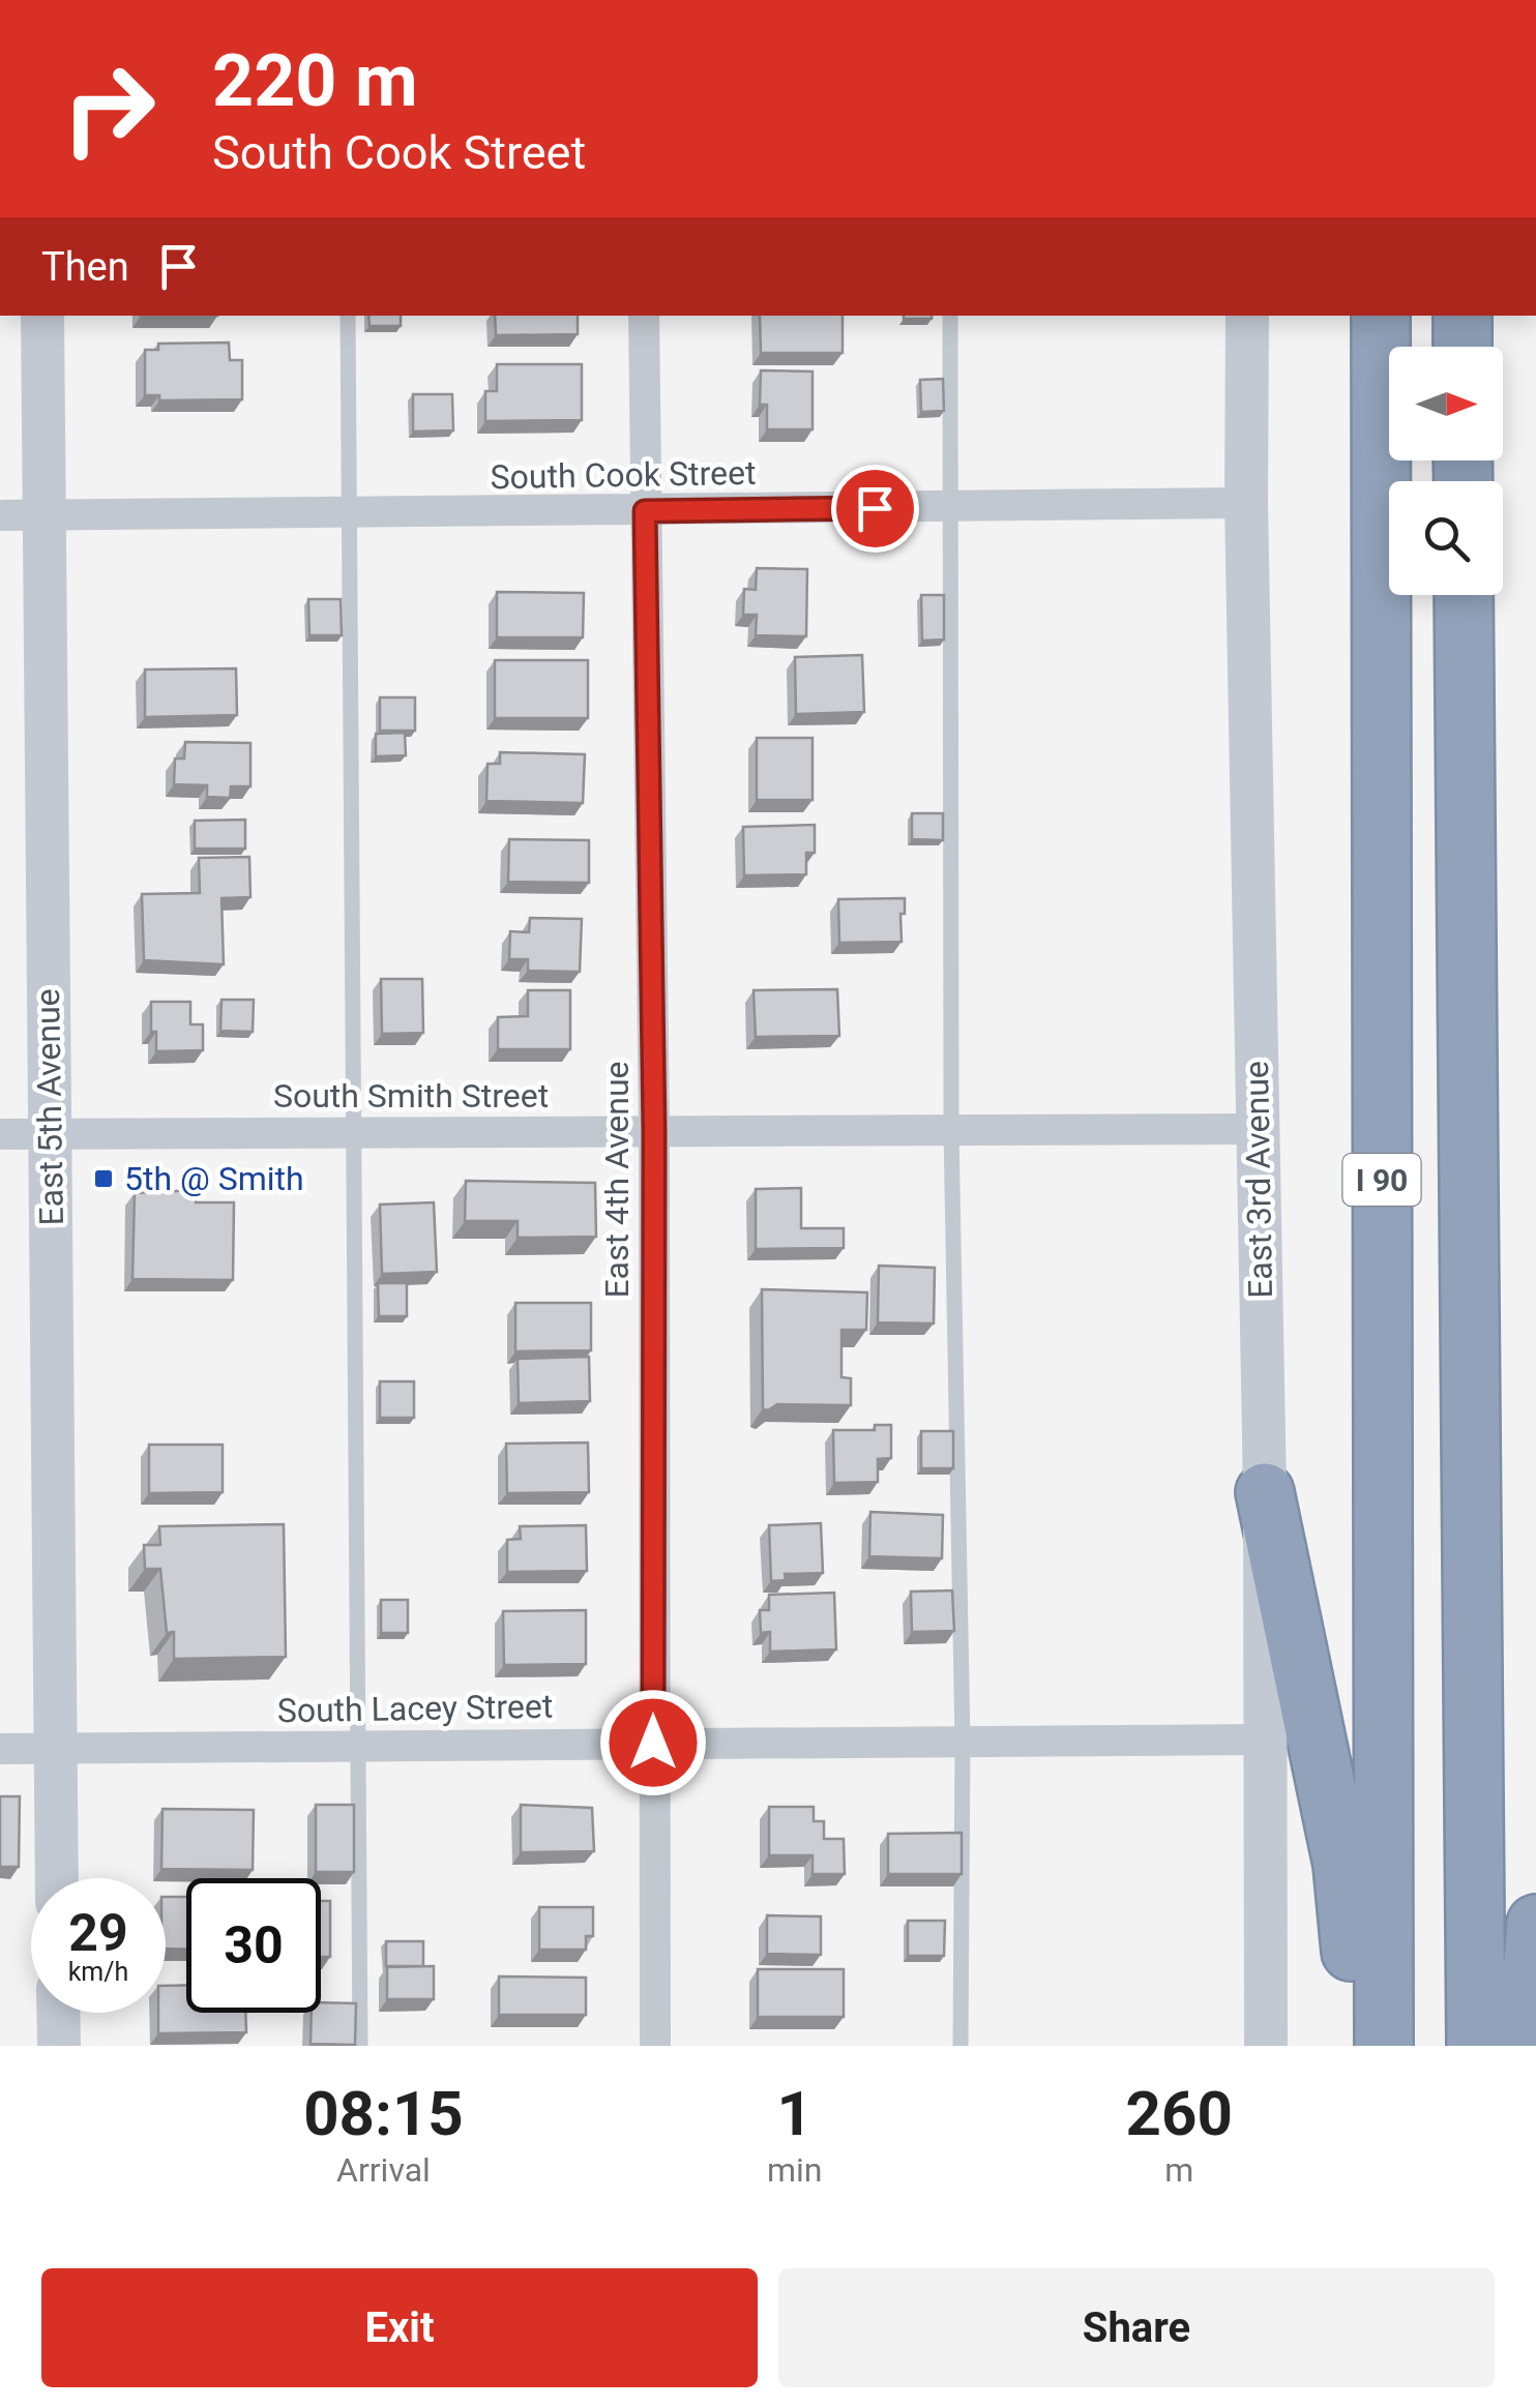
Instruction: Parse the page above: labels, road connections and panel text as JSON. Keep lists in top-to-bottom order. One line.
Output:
{"streets":{"highway":["I 90"],"street":["South Cook Street","South Smith Street","East 5th Avenue","East 4th Avenue","East 3rd Avenue","South Lacey Street"]},"crossings":[["South Cook Street","East 5th Avenue"],["South Cook Street","East 4th Avenue"],["South Cook Street","East 3rd Avenue"],["South Smith Street","East 5th Avenue"],["South Smith Street","East 4th Avenue"],["South Smith Street","East 3rd Avenue"],["East 5th Avenue","South Lacey Street"],["East 4th Avenue","South Lacey Street"],["East 3rd Avenue","South Lacey Street"]],"places":{"transit":["5th @ Smith"]},"north":"right","page":{"turn":["220 m","South Cook Street"],"then":"Then","speed":"29 km/h","limit":"30","eta":["08:15","Arrival","1","min","260","m"],"buttons":["Exit","Share"]}}
